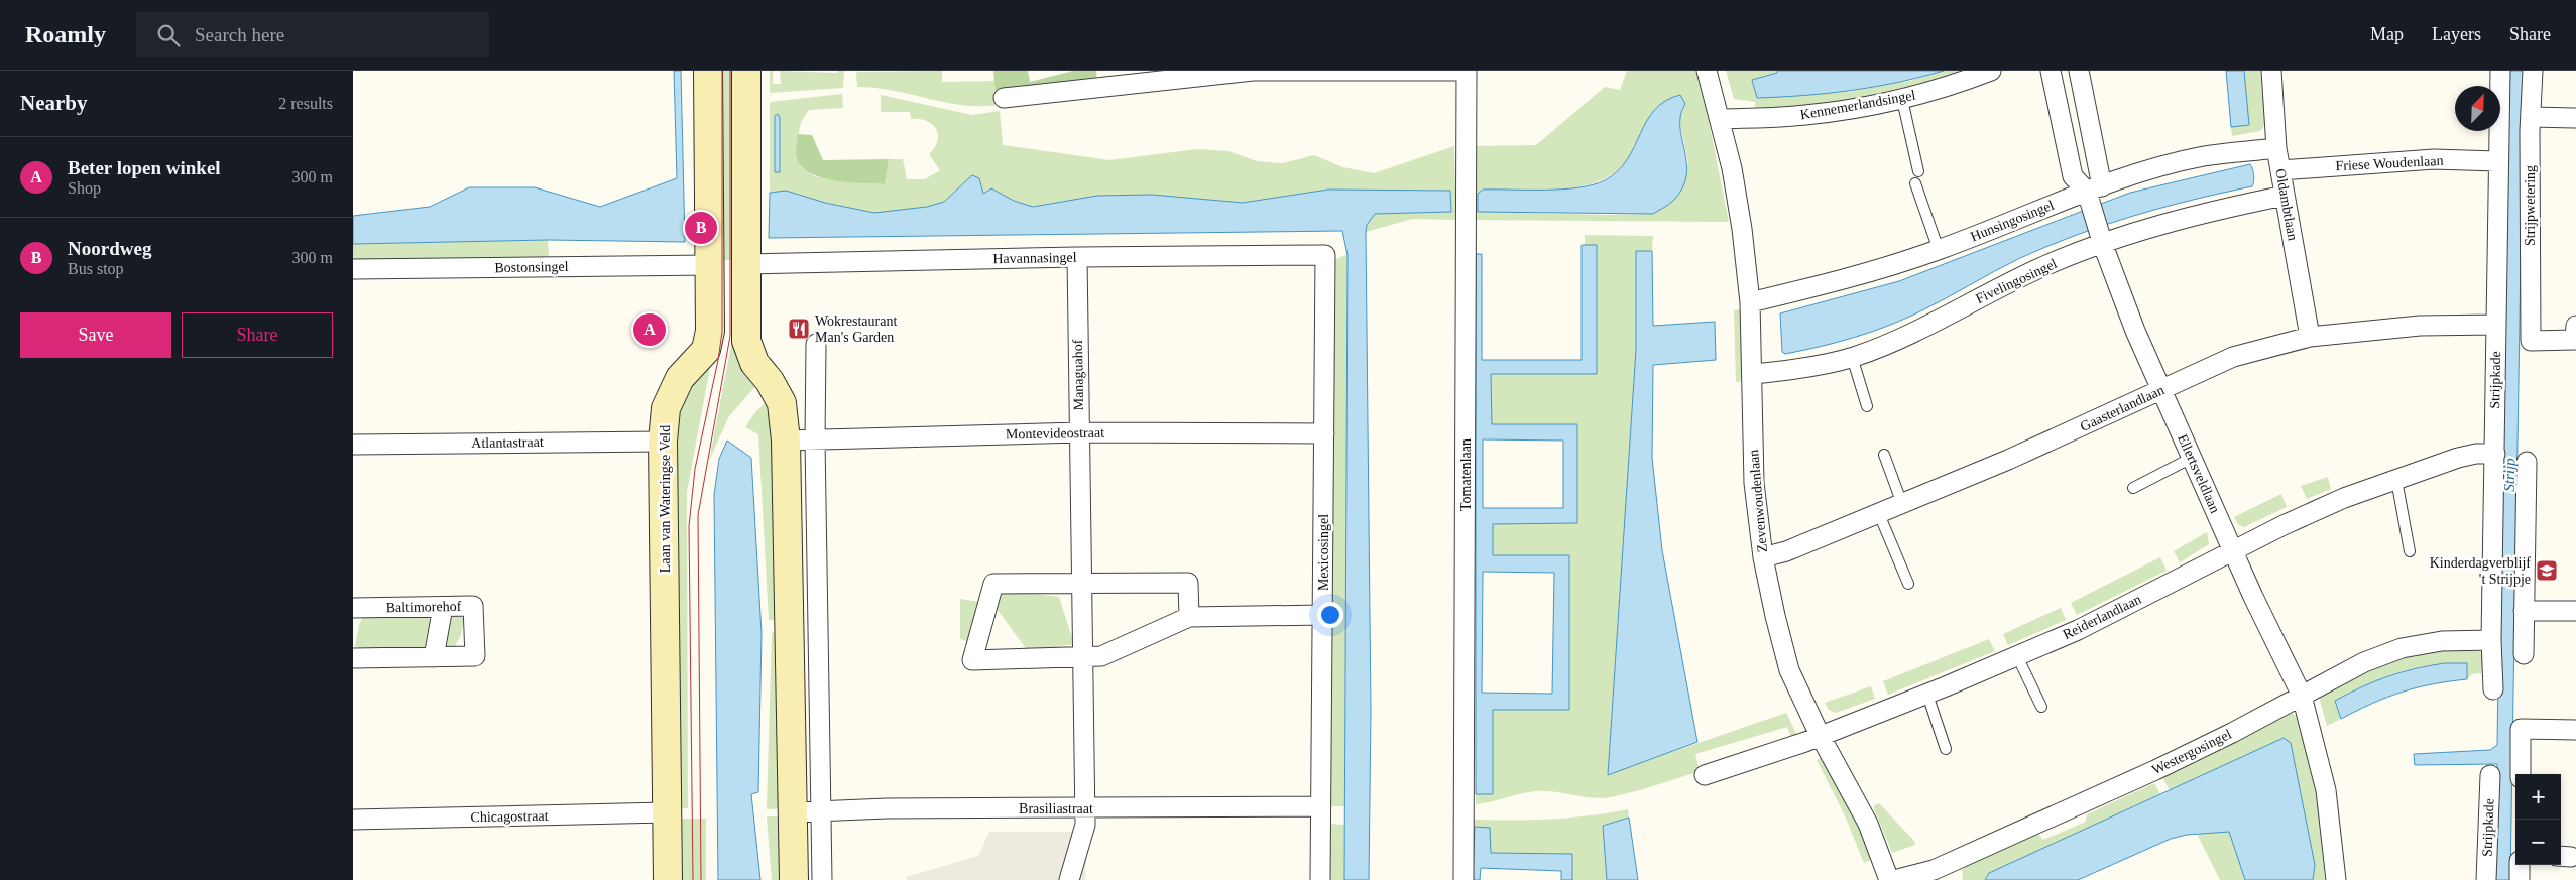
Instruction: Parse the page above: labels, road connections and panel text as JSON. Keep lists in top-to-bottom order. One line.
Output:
{"streets":{"street":["Kennemerlandsingel","Friese Woudenlaan","Oldambtlaan","Strijpwetering","Hunsingosingel","Havannasingel","Bostonsingel","Fivelingosingel","Managuahof","Strijpkade","Gaasterlandlaan","Montevideostraat","Atlantastraat","Ellertsveldlaan","Tomatenlaan","Laan van Wateringse Veld","Zevenwoudenlaan","Mexicosingel","Baltimorehof","Reiderlandlaan","Westergosingel","Brasiliastraat","Chicagostraat"]},"crossings":[["Kennemerlandsingel","Zevenwoudenlaan"],["Friese Woudenlaan","Oldambtlaan"],["Friese Woudenlaan","Strijpkade"],["Oldambtlaan","Hunsingosingel"],["Oldambtlaan","Fivelingosingel"],["Oldambtlaan","Gaasterlandlaan"],["Hunsingosingel","Ellertsveldlaan"],["Hunsingosingel","Zevenwoudenlaan"],["Havannasingel","Managuahof"],["Havannasingel","Mexicosingel"],["Bostonsingel","Laan van Wateringse Veld"],["Fivelingosingel","Ellertsveldlaan"],["Fivelingosingel","Zevenwoudenlaan"],["Managuahof","Montevideostraat"],["Managuahof","Brasiliastraat"],["Strijpkade","Gaasterlandlaan"],["Strijpkade","Reiderlandlaan"],["Strijpkade","Westergosingel"],["Gaasterlandlaan","Ellertsveldlaan"],["Gaasterlandlaan","Zevenwoudenlaan"],["Montevideostraat","Mexicosingel"],["Atlantastraat","Laan van Wateringse Veld"],["Ellertsveldlaan","Reiderlandlaan"],["Ellertsveldlaan","Westergosingel"],["Laan van Wateringse Veld","Chicagostraat"],["Zevenwoudenlaan","Reiderlandlaan"],["Mexicosingel","Brasiliastraat"]],"water":["Strijp"],"places":{"restaurant":["Wokrestaurant Man's Garden"],"school or university":["Kinderdagverblijf 't Strijpje"]},"north":"top right","page":{"header":"Roamly","search":"Search here","nav":["Map","Layers","Share"],"heading":["Nearby","2 results"],"list":[{"mark":"A","name":"Beter lopen winkel","note":"Shop","value":"300 m"},{"mark":"B","name":"Noordweg","note":"Bus stop","value":"300 m"}],"pins":["B","A"],"buttons":["Save","Share"],"map_buttons":["+","−"]}}
